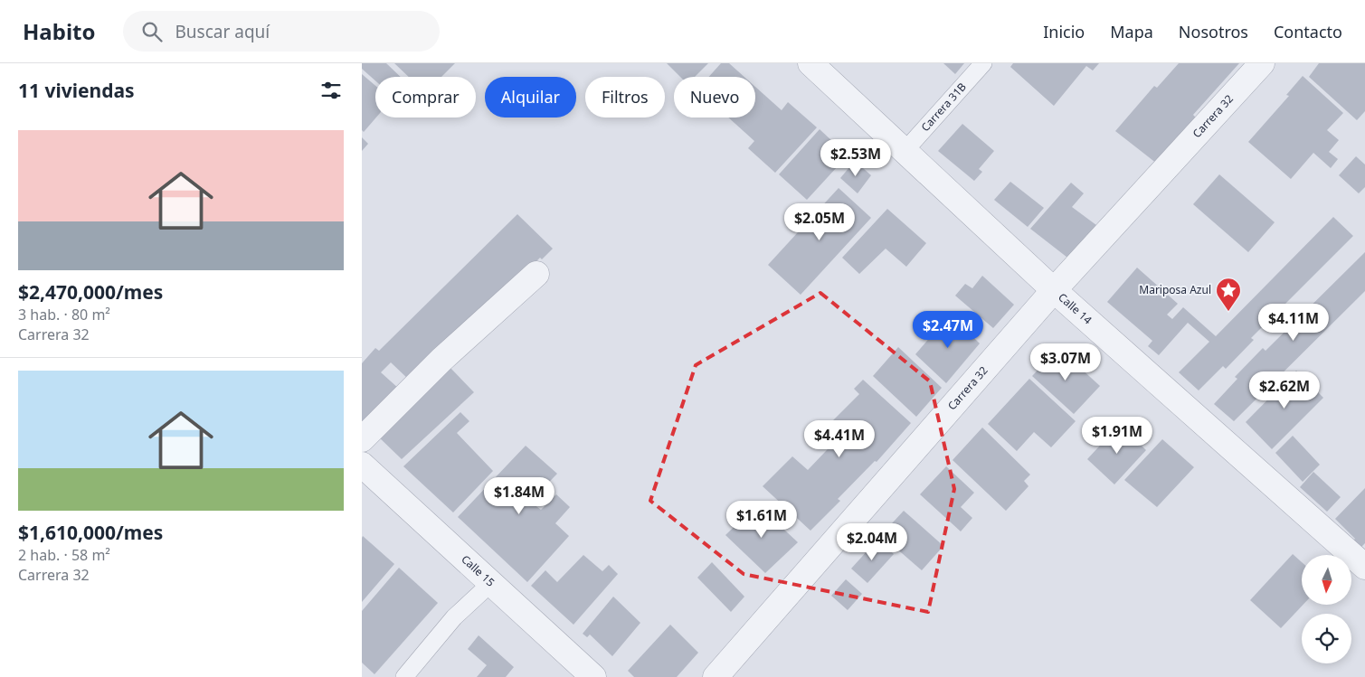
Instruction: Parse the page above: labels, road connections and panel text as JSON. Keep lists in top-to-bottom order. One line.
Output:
{"streets":{"street":["Carrera 32","Calle 14","Calle 15"],"lane":["Carrera 31B"]},"crossings":[["Carrera 31B","Calle 14"],["Carrera 32","Calle 14"]],"places":{"place":["Mariposa Azul"]},"north":"bottom","page":{"header":"Habito","search":"Buscar aquí","nav":["Inicio","Mapa","Nosotros","Contacto"],"heading":"11 viviendas","chip":["Comprar","Alquilar","Filtros","Nuevo"],"list":[{"name":"$2,470,000/mes","note":"3 hab. · 80 m² · Carrera 32"},{"name":"$1,610,000/mes","note":"2 hab. · 58 m² · Carrera 32"}],"price":["$2.53M","$2.05M","$4.11M","$2.47M","$3.07M","$2.62M","$1.91M","$4.41M","$1.84M","$1.61M","$2.04M"]}}
